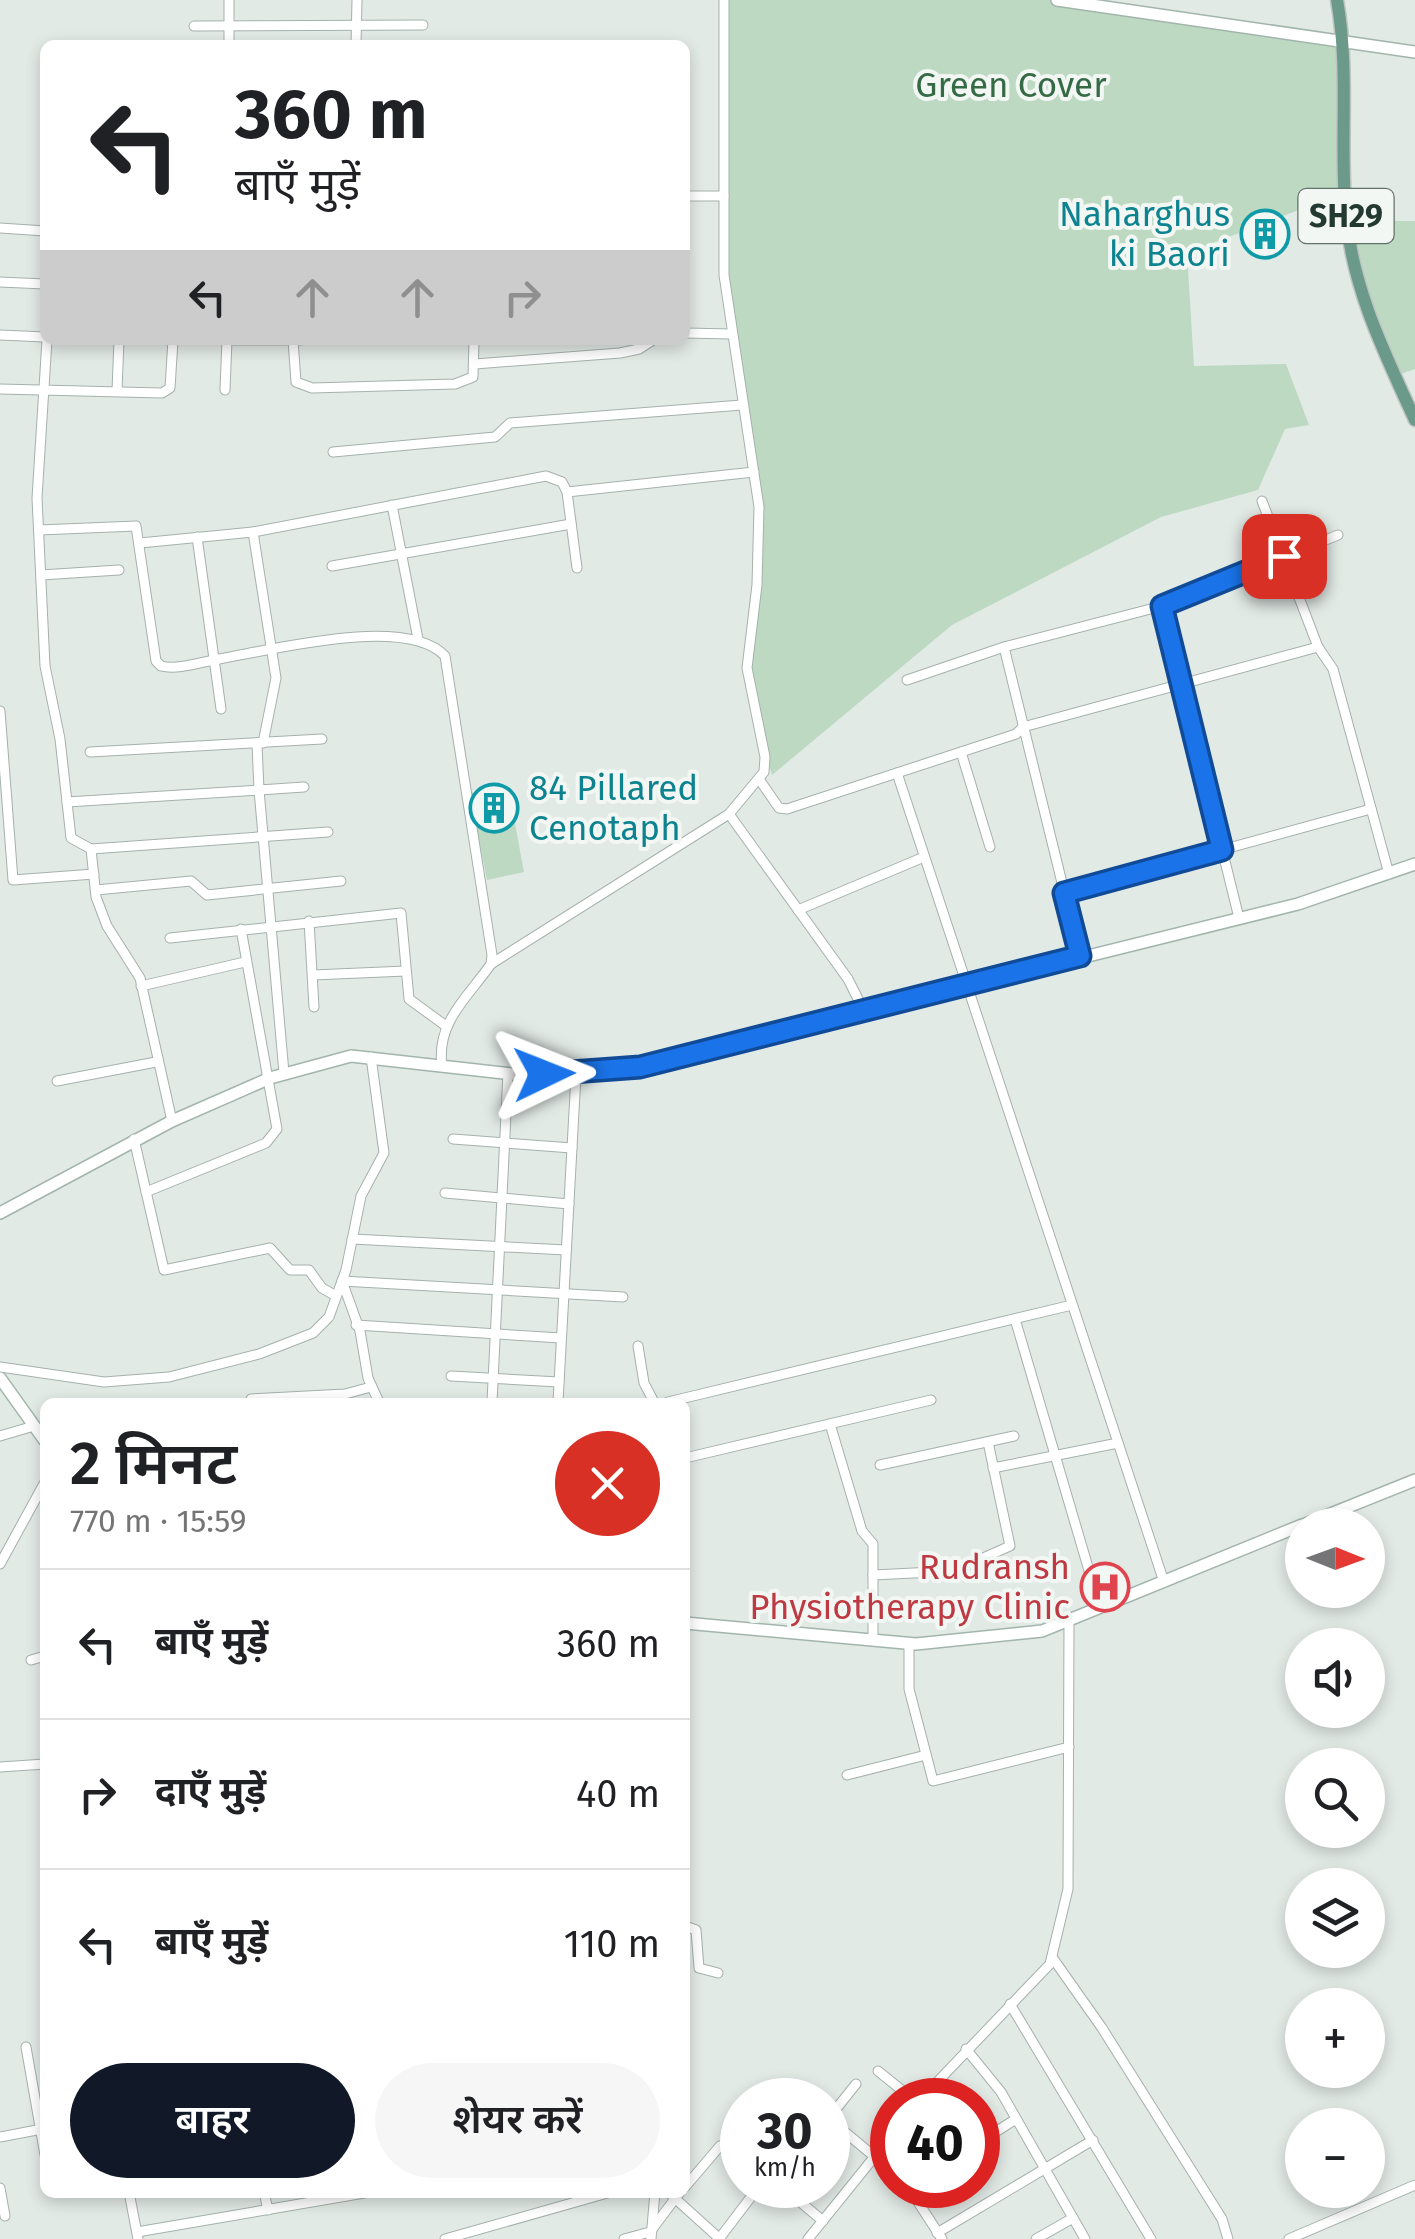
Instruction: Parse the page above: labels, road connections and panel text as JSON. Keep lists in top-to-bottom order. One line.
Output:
{"streets":{"main road":["SH29"]},"parks":["Green Cover"],"places":{"building":["Naharghus ki Baori","84 Pillared Cenotaph"],"hospital":["Rudransh Physiotherapy Clinic"]},"north":"right","page":{"turn":["360 m","बाएँ मुड़ें"],"heading":["2 मिनट","770 m · 15:59"],"map_buttons":["+","−"],"list":[{"name":"बाएँ मुड़ें","value":"360 m"},{"name":"दाएँ मुड़ें","value":"40 m"},{"name":"बाएँ मुड़ें","value":"110 m"}],"buttons":["बाहर","शेयर करें"],"speed":"30 km/h","limit":"40"}}
